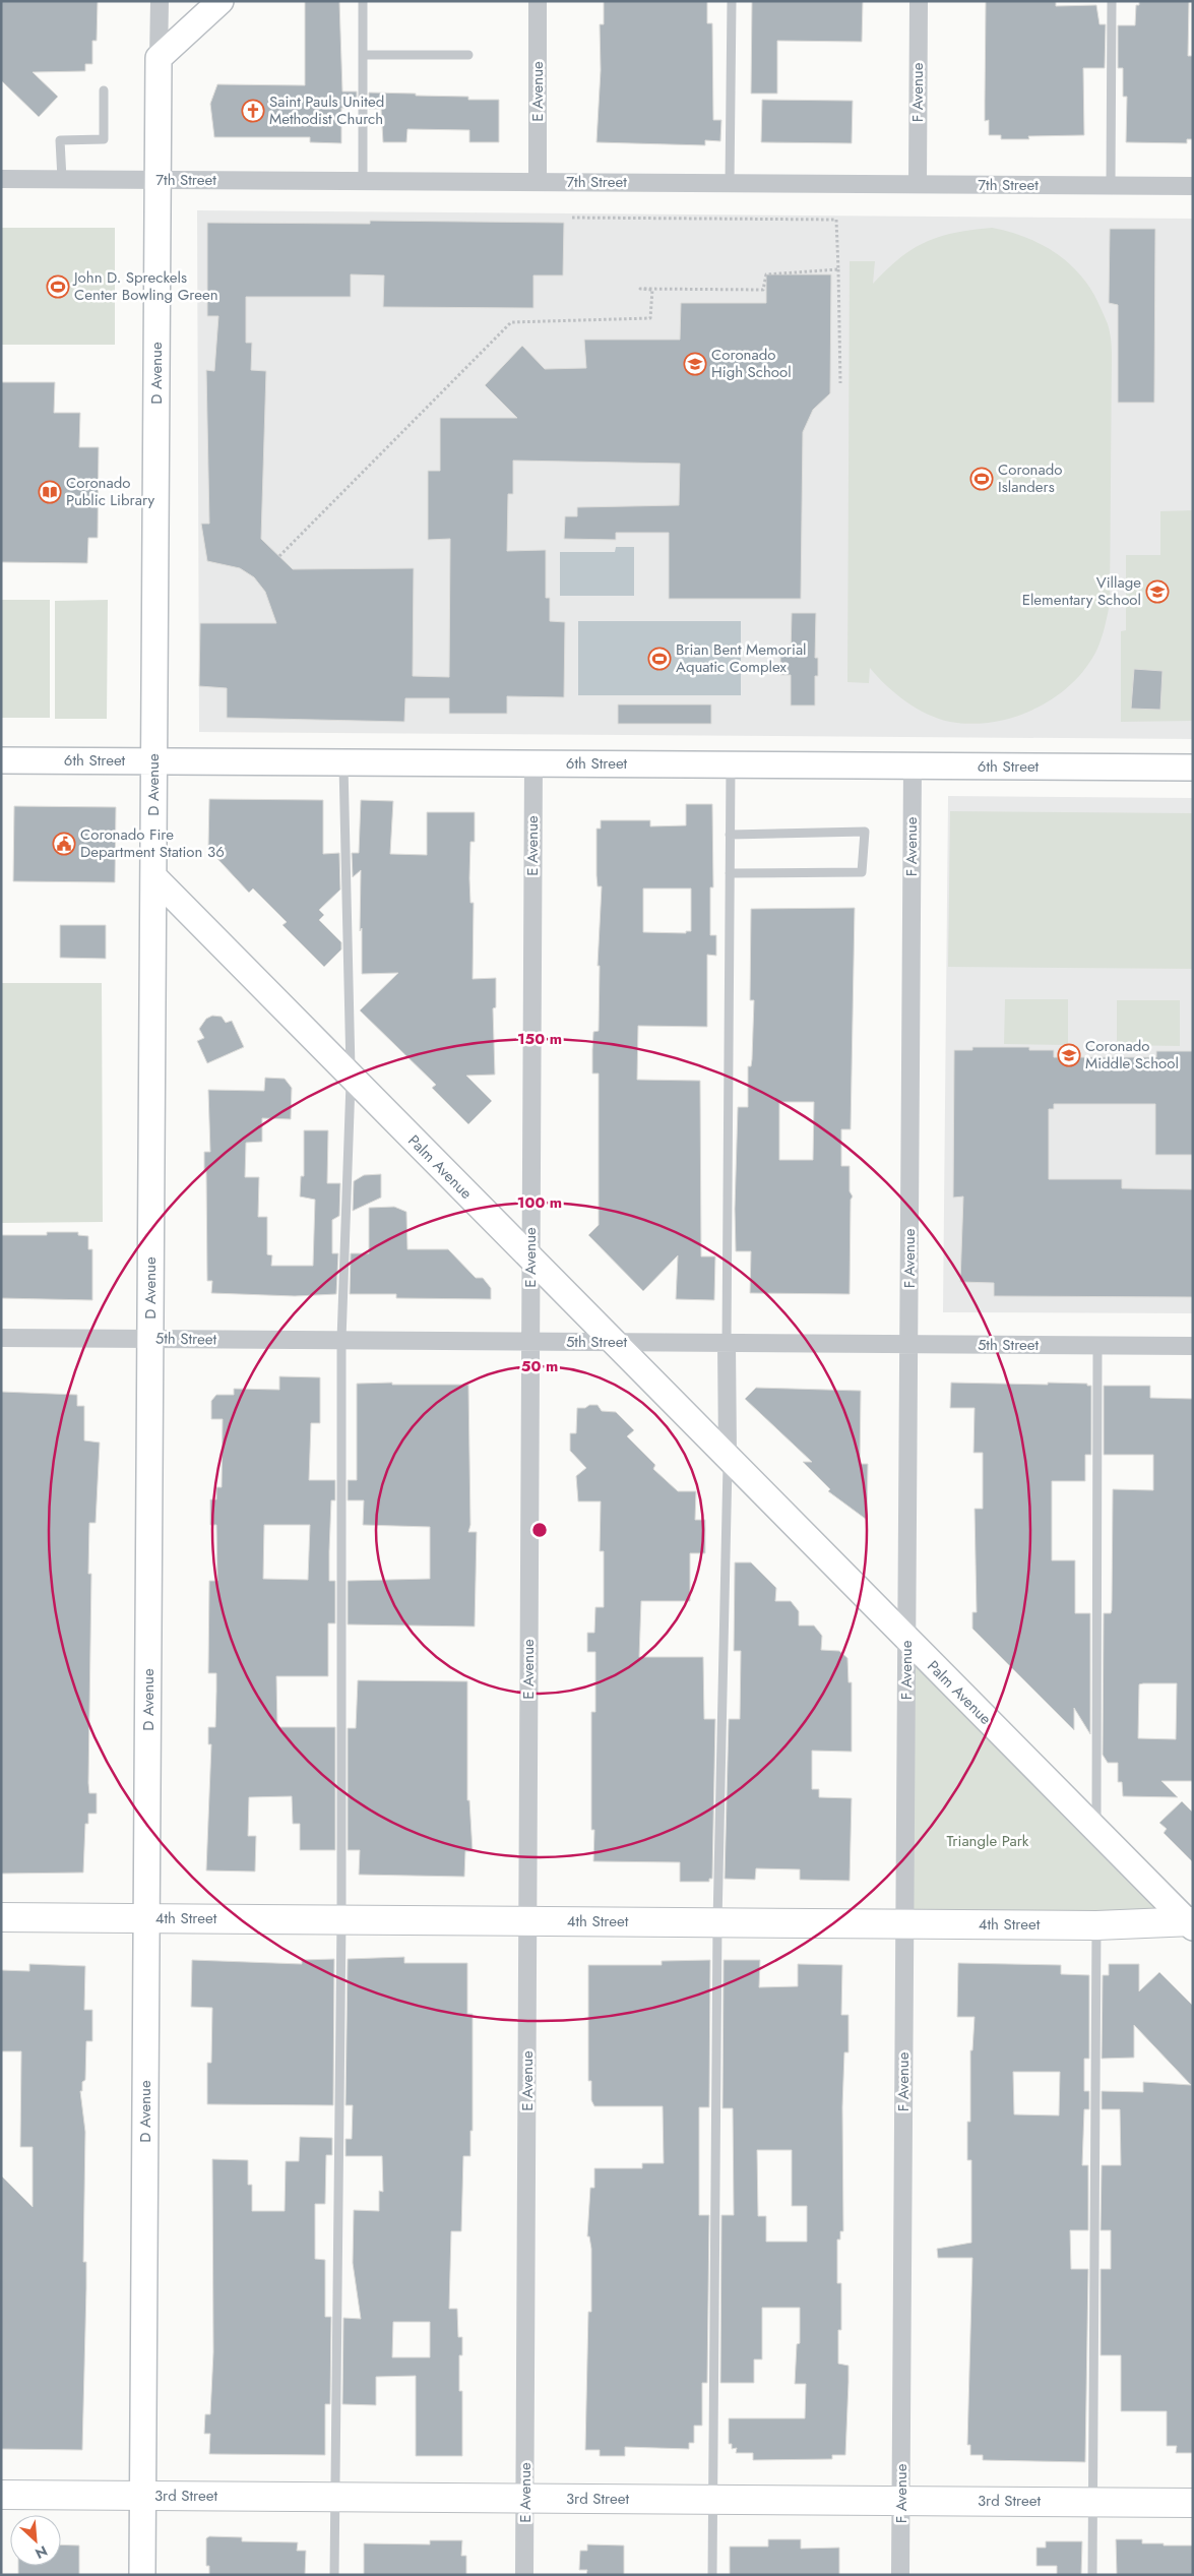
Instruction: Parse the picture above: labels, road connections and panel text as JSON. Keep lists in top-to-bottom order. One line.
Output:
{"streets":{"main road":["4th Street","3rd Street"],"street":["E Avenue","F Avenue","7th Street","D Avenue","6th Street","Palm Avenue","5th Street"]},"crossings":[["E Avenue","7th Street"],["E Avenue","6th Street"],["E Avenue","Palm Avenue"],["E Avenue","5th Street"],["E Avenue","4th Street"],["E Avenue","3rd Street"],["F Avenue","7th Street"],["F Avenue","6th Street"],["F Avenue","Palm Avenue"],["F Avenue","5th Street"],["F Avenue","4th Street"],["F Avenue","3rd Street"],["7th Street","D Avenue"],["D Avenue","6th Street"],["D Avenue","Palm Avenue"],["D Avenue","5th Street"],["D Avenue","4th Street"],["D Avenue","3rd Street"],["Palm Avenue","5th Street"],["Palm Avenue","4th Street"]],"parks":["Triangle Park"],"places":{"church":["Saint Pauls United Methodist Church"],"sports":["John D. Spreckels Center Bowling Green","Coronado Islanders","Brian Bent Memorial Aquatic Complex"],"school or university":["Coronado High School","Village Elementary School","Coronado Middle School"],"library":["Coronado Public Library"],"public building":["Coronado Fire Department Station 36"]},"north":"bottom right","rings":["150 m","100 m","50 m"]}
